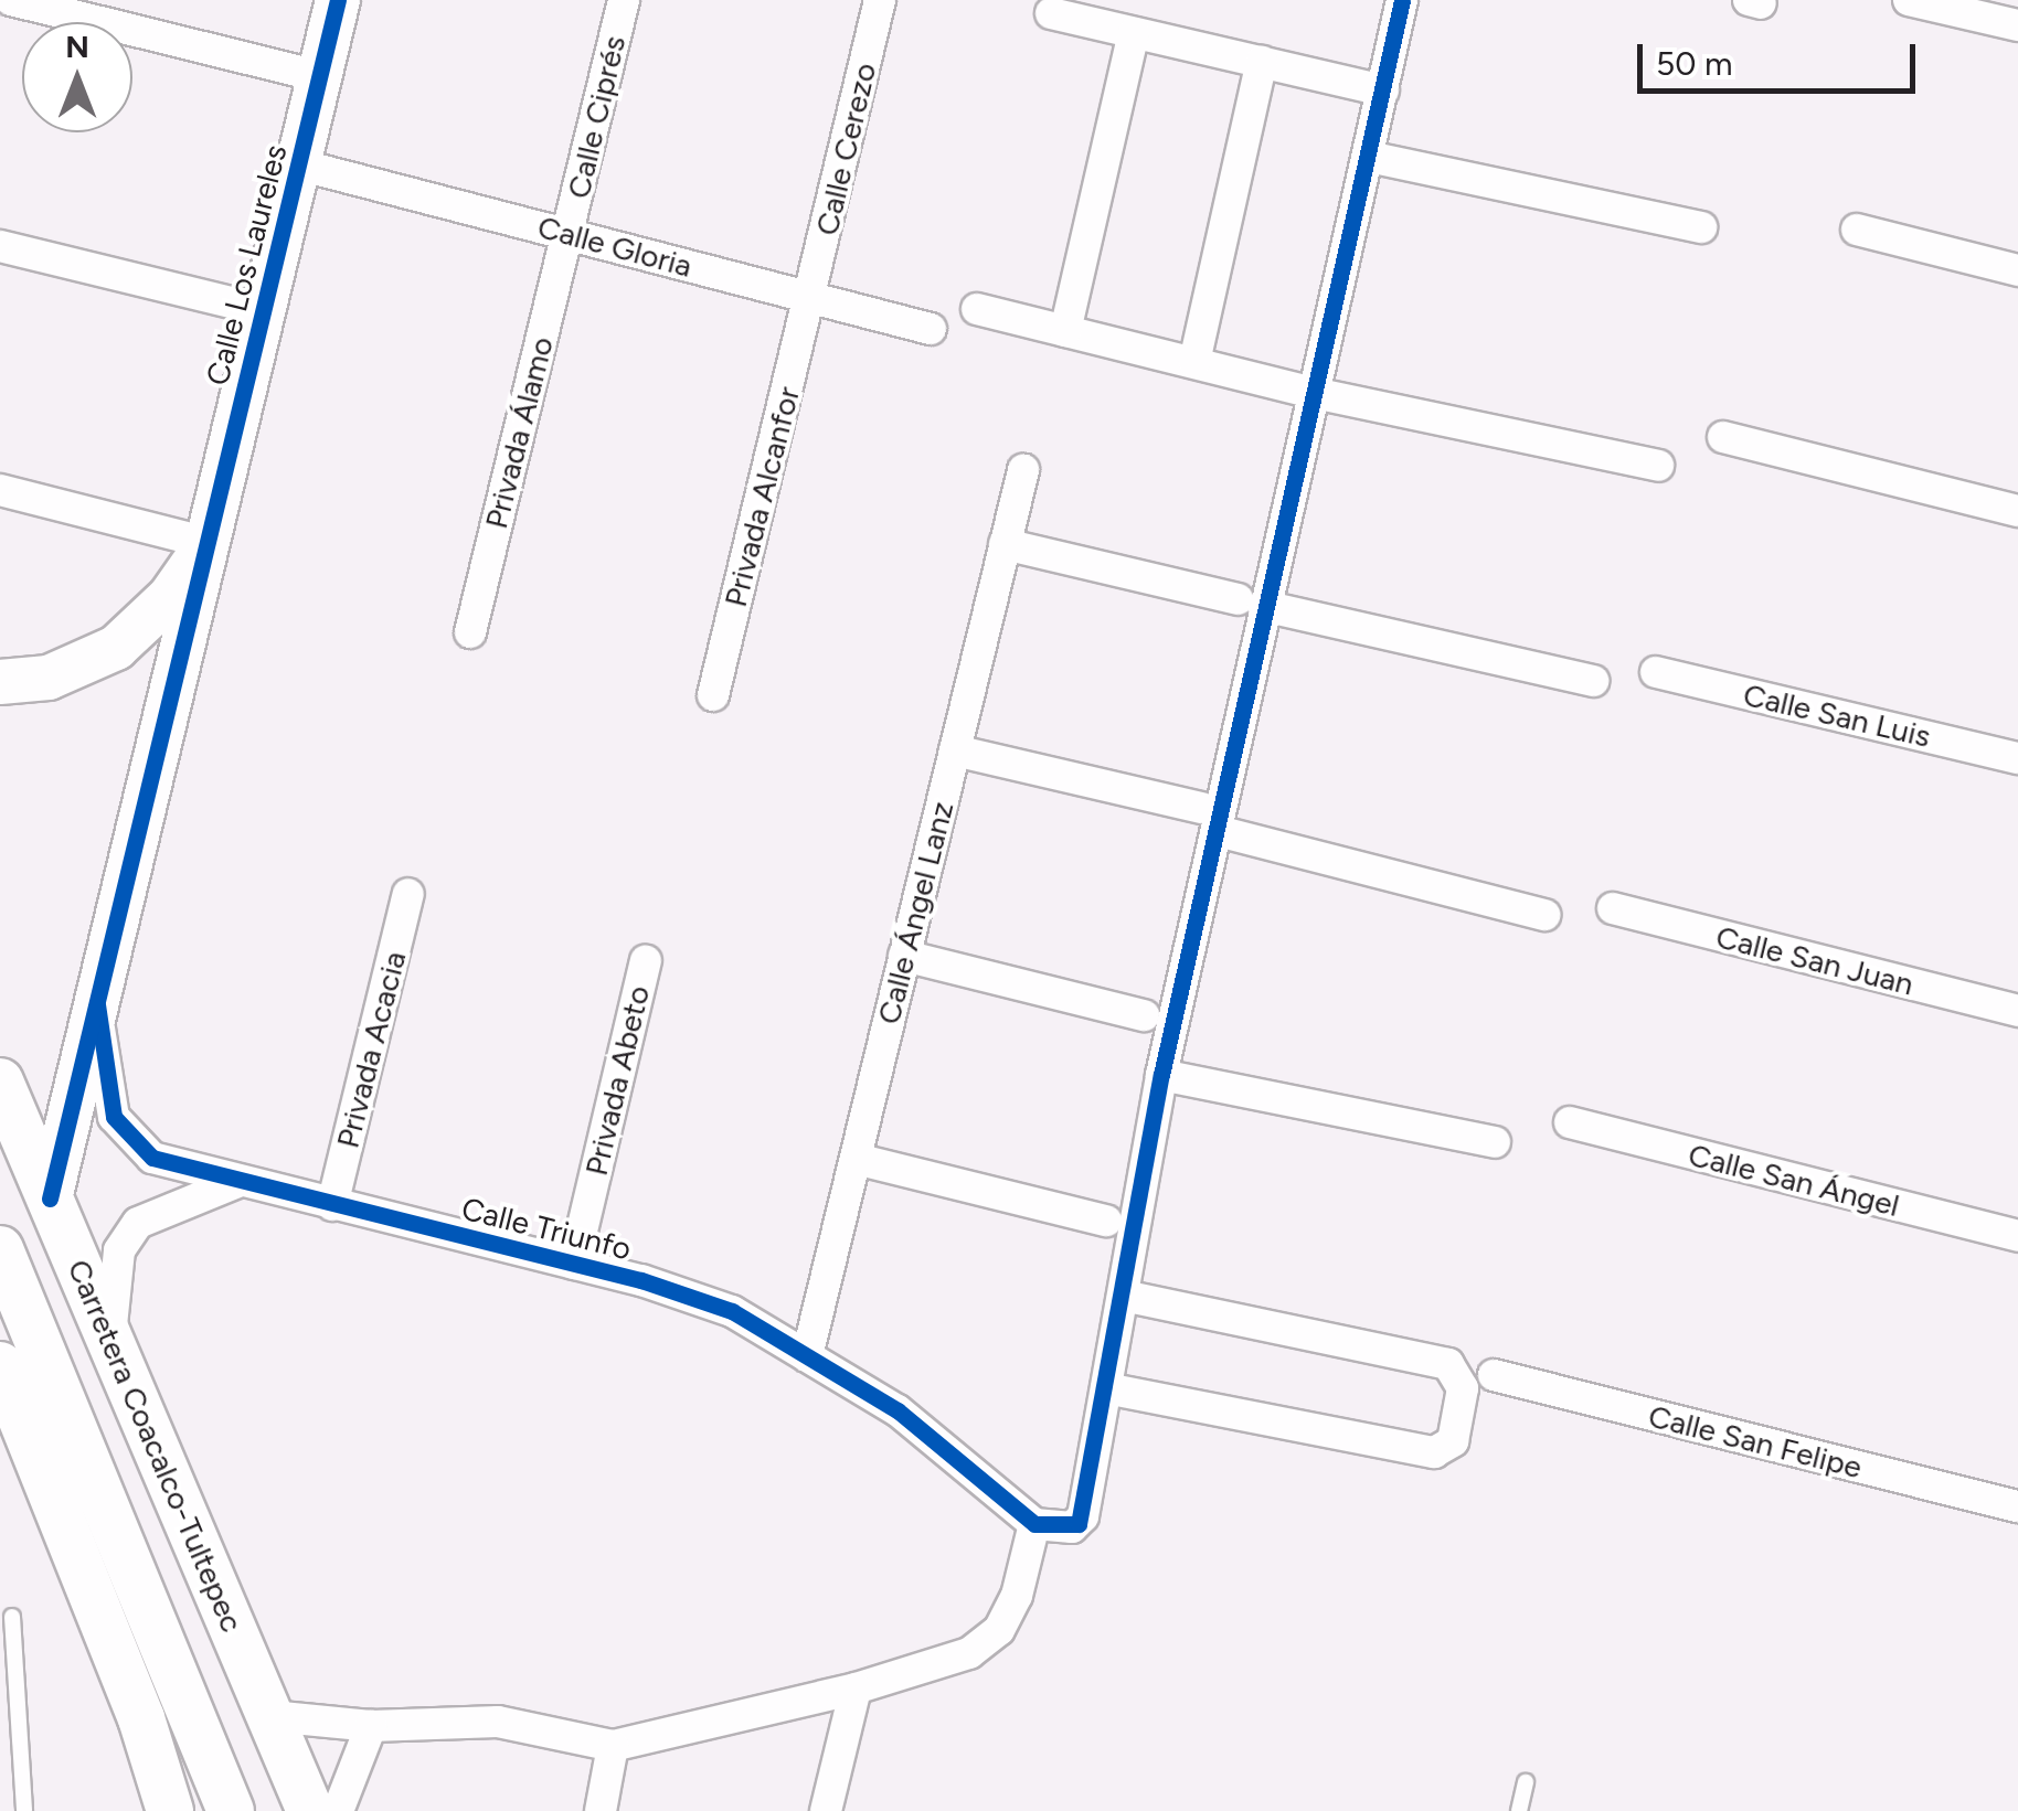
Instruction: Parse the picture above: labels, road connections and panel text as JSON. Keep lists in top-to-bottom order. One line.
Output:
{"streets":{"main road":["Carretera Coacalco-Tultepec"],"street":["Calle Ciprés","Calle Cerezo","Calle Gloria","Calle Los Laureles","Privada Álamo","Privada Alcanfor","Calle San Luis","Calle Ángel Lanz","Calle San Juan","Privada Acacia","Privada Abeto","Calle San Ángel","Calle Triunfo","Calle San Felipe"]},"crossings":[["Calle Ciprés","Calle Gloria"],["Calle Ciprés","Privada Álamo"],["Calle Cerezo","Calle Gloria"],["Calle Cerezo","Privada Alcanfor"],["Calle Gloria","Calle Los Laureles"],["Calle Gloria","Privada Álamo"],["Calle Gloria","Privada Alcanfor"],["Calle Los Laureles","Calle Triunfo"],["Calle Ángel Lanz","Calle Triunfo"],["Privada Acacia","Calle Triunfo"],["Privada Abeto","Calle Triunfo"],["Calle Triunfo","Carretera Coacalco-Tultepec"]],"scale_bar":"50 m","north":"top"}
